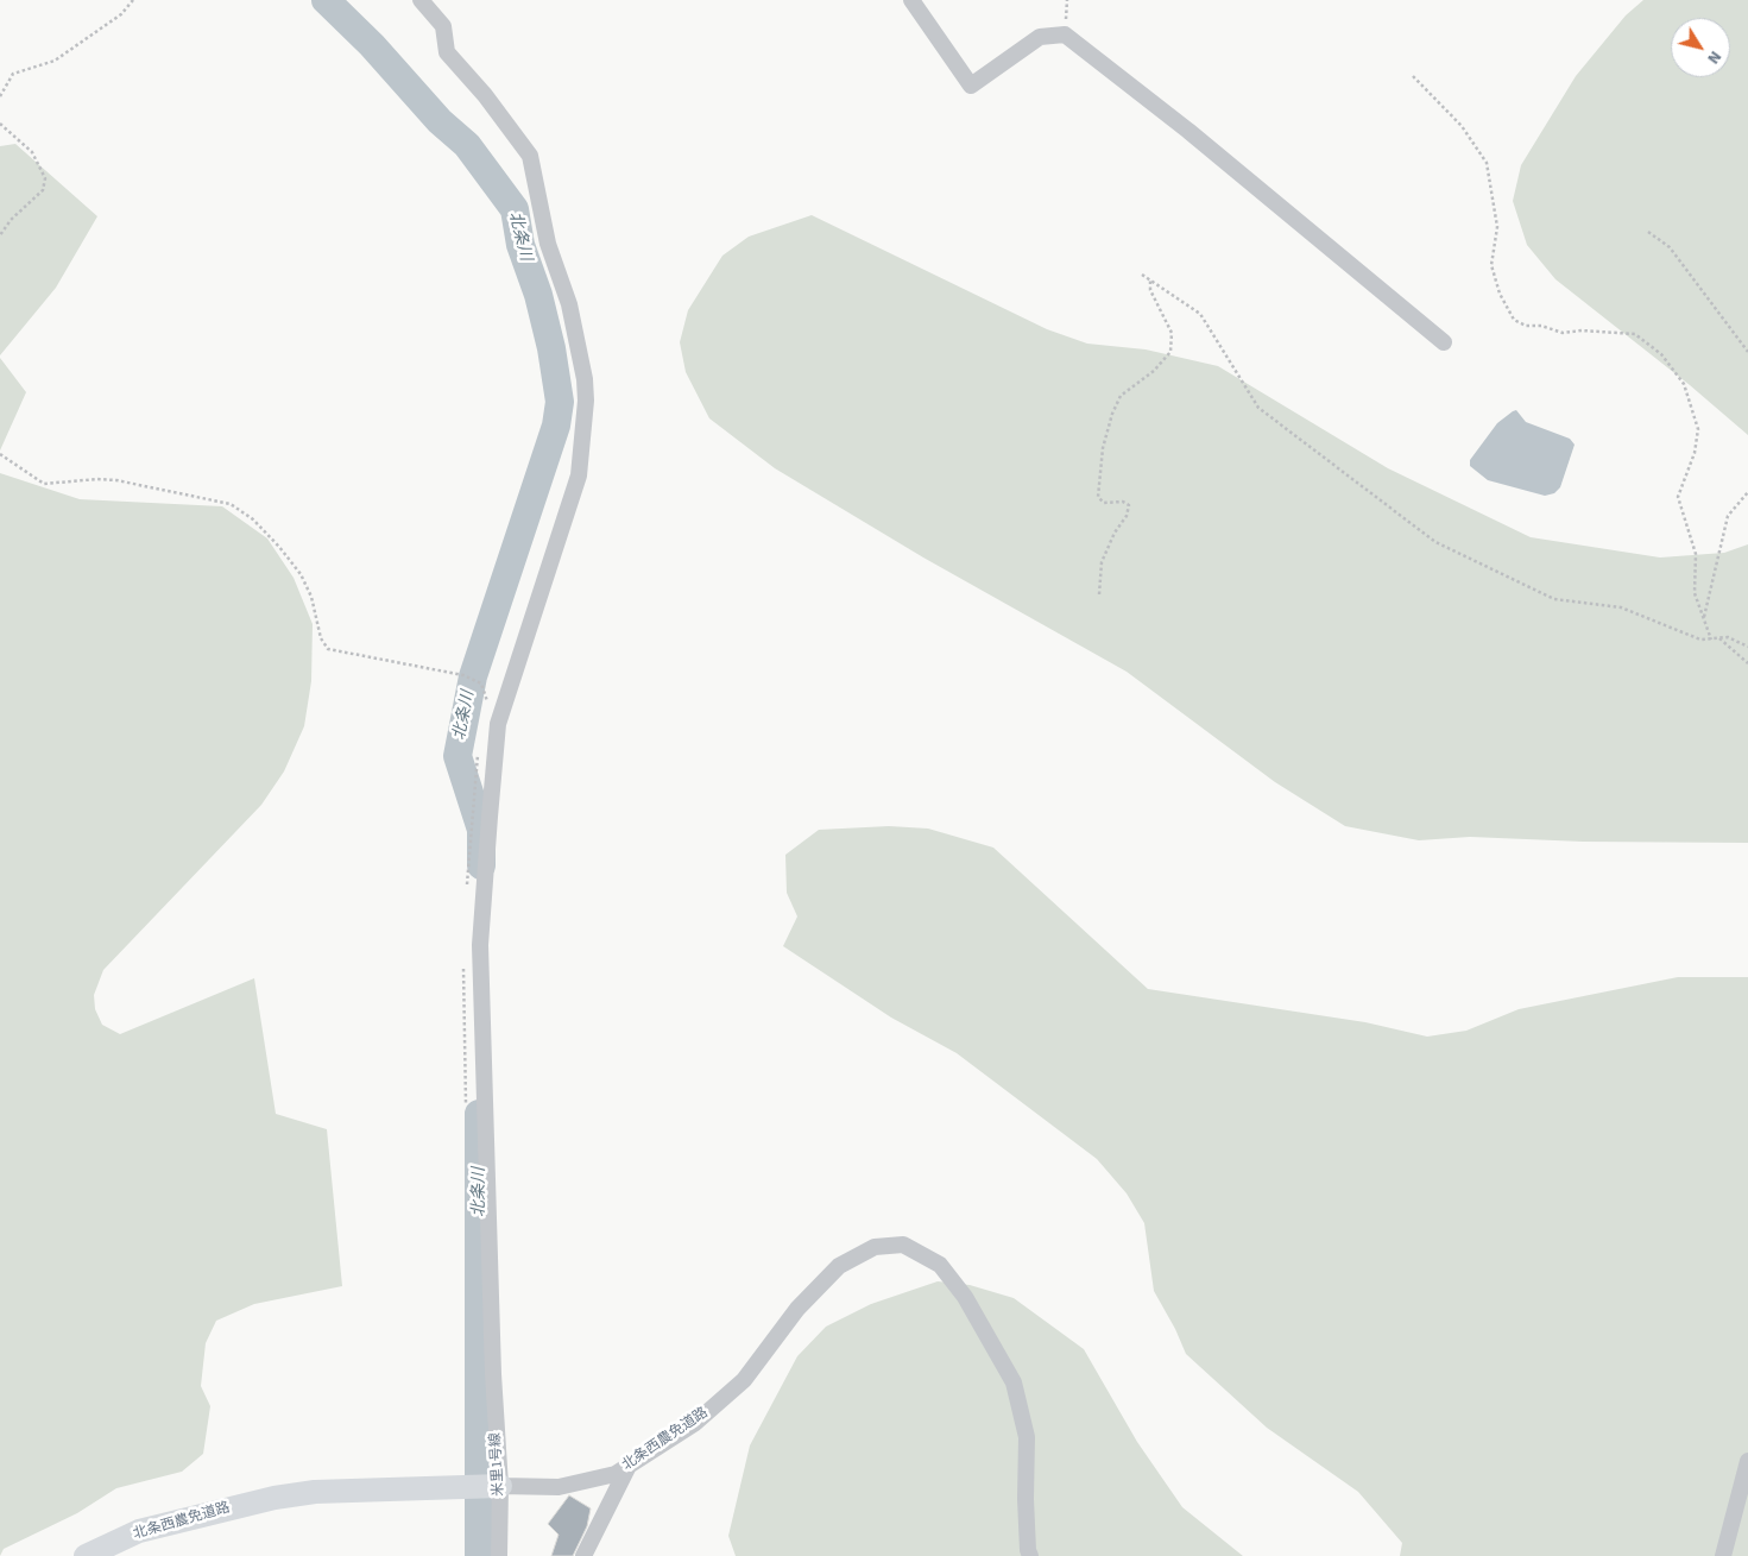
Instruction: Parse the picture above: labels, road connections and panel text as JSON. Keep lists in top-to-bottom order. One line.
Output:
{"streets":{"street":["北条西農免道路","米里1号線"]},"crossings":[["北条西農免道路","米里1号線"]],"water":["北条川"],"north":"bottom right"}
